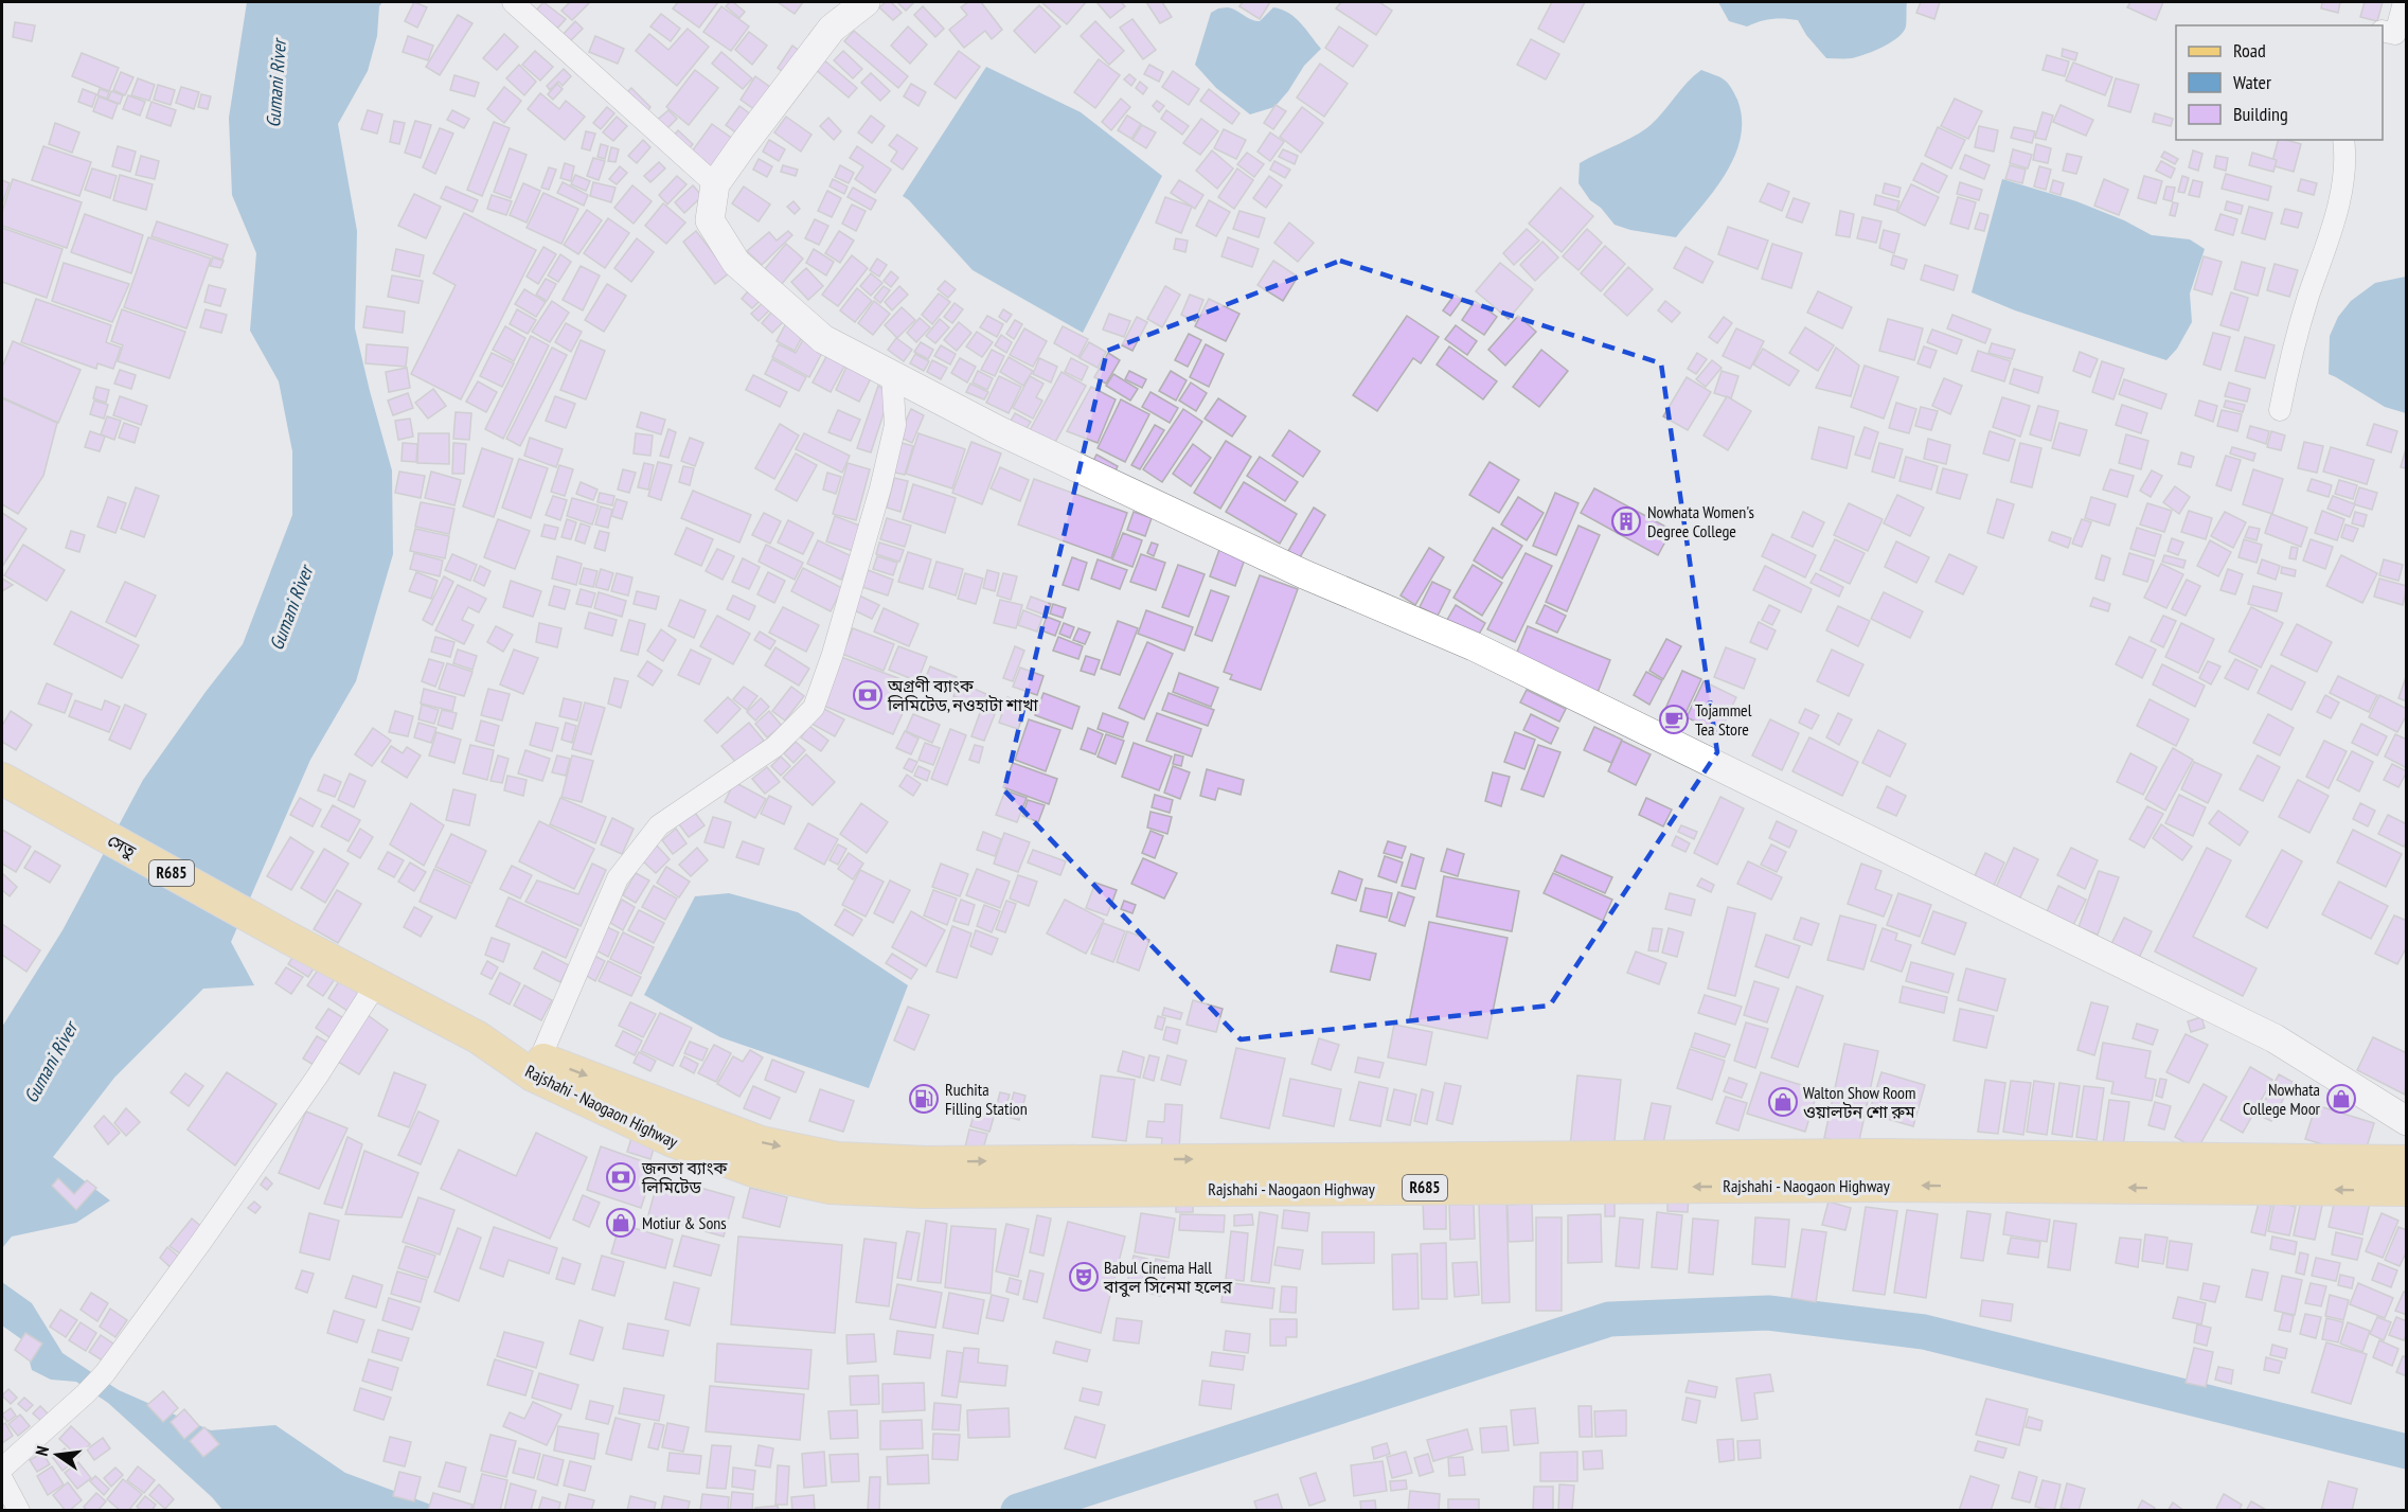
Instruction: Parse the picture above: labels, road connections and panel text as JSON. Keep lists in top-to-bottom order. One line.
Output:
{"streets":{"main road":["সেতু","R685","Rajshahi - Naogaon Highway"]},"crossings":[["সেতু","Rajshahi - Naogaon Highway"]],"water":["Gumani River"],"places":{"building":["Nowhata Women's Degree College"],"bank":["অগ্রণী ব্যাংক লিমিটেড, নওহাটা শাখা","জনতা ব্যাংক লিমিটেড"],"cafe":["Tojammel Tea Store"],"fuel station":["Ruchita Filling Station"],"shop":["Nowhata College Moor","Walton Show Room ওয়ালটন শো রুম","Motiur & Sons"],"theatre":["Babul Cinema Hall বাবুল সিনেমা হলের"]},"legend":["Road","Water","Building"],"north":"left"}
